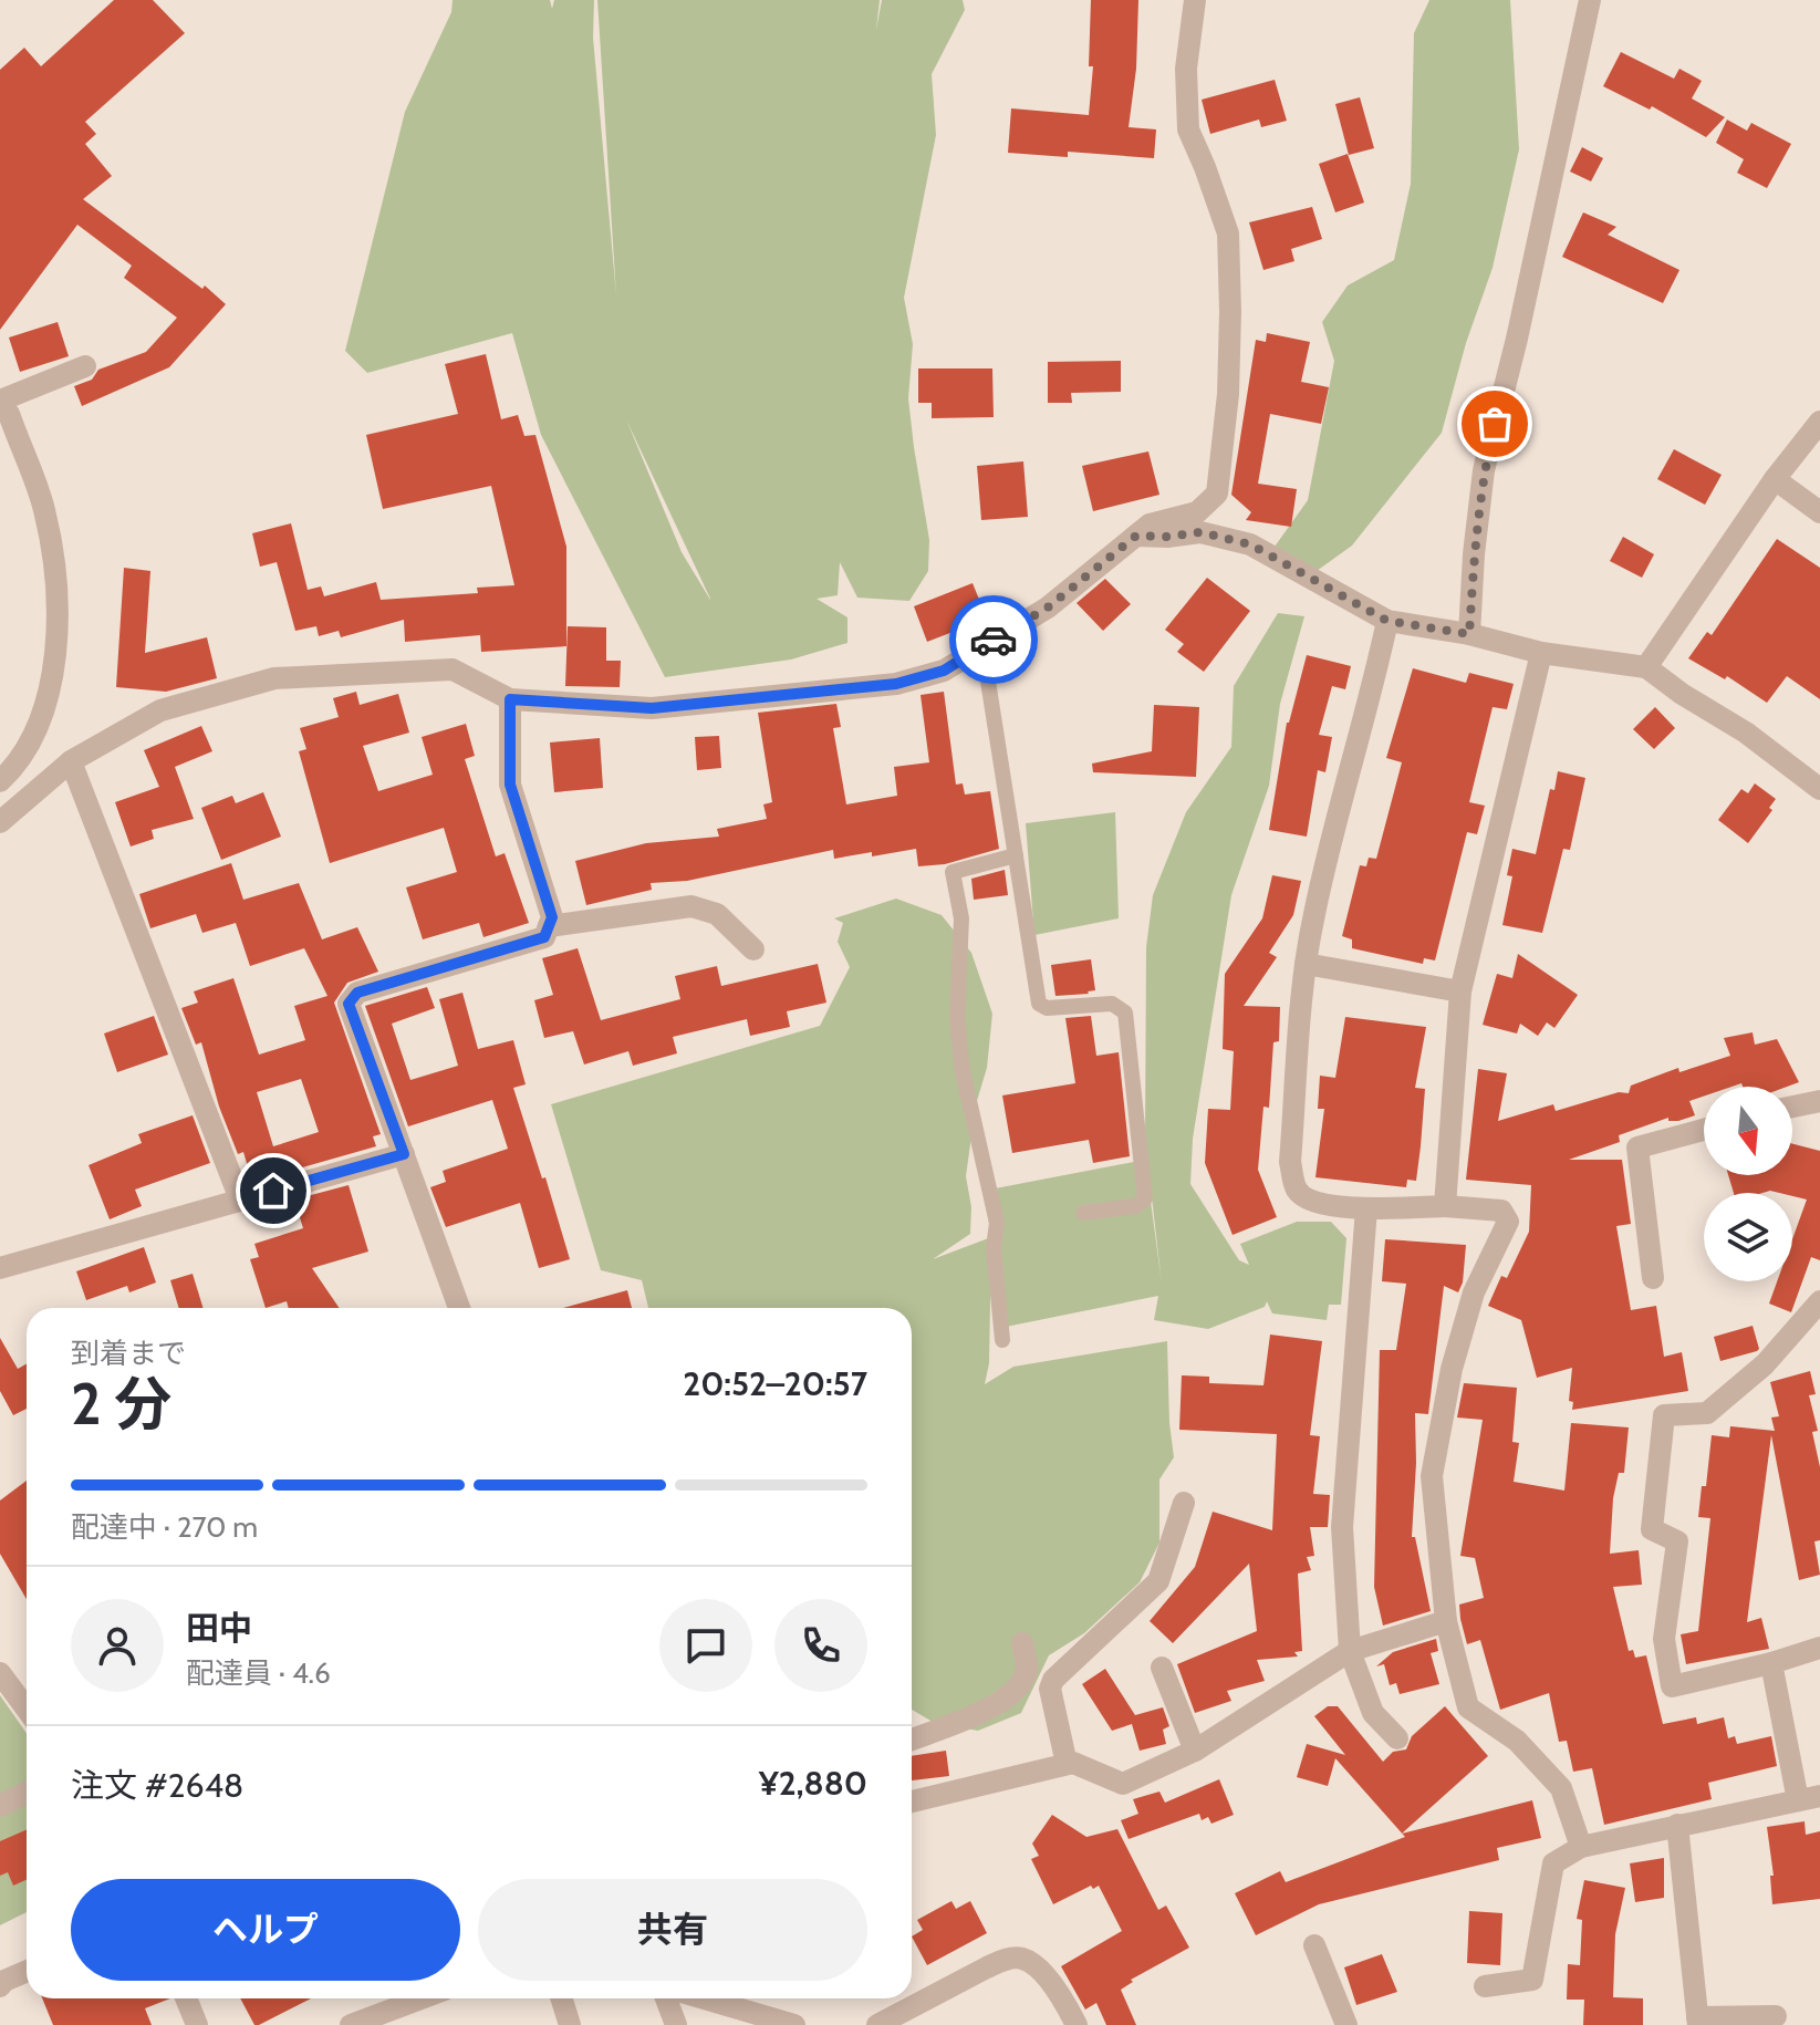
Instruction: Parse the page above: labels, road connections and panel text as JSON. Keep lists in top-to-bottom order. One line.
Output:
{"north":"bottom","page":{"heading":["2 分","到着まで","20:52–20:57"],"panel":["田中","配達員 · 4.6","注文 #2648","¥2,880"],"bar":"配達中 · 270 m","buttons":["ヘルプ","共有"]}}
